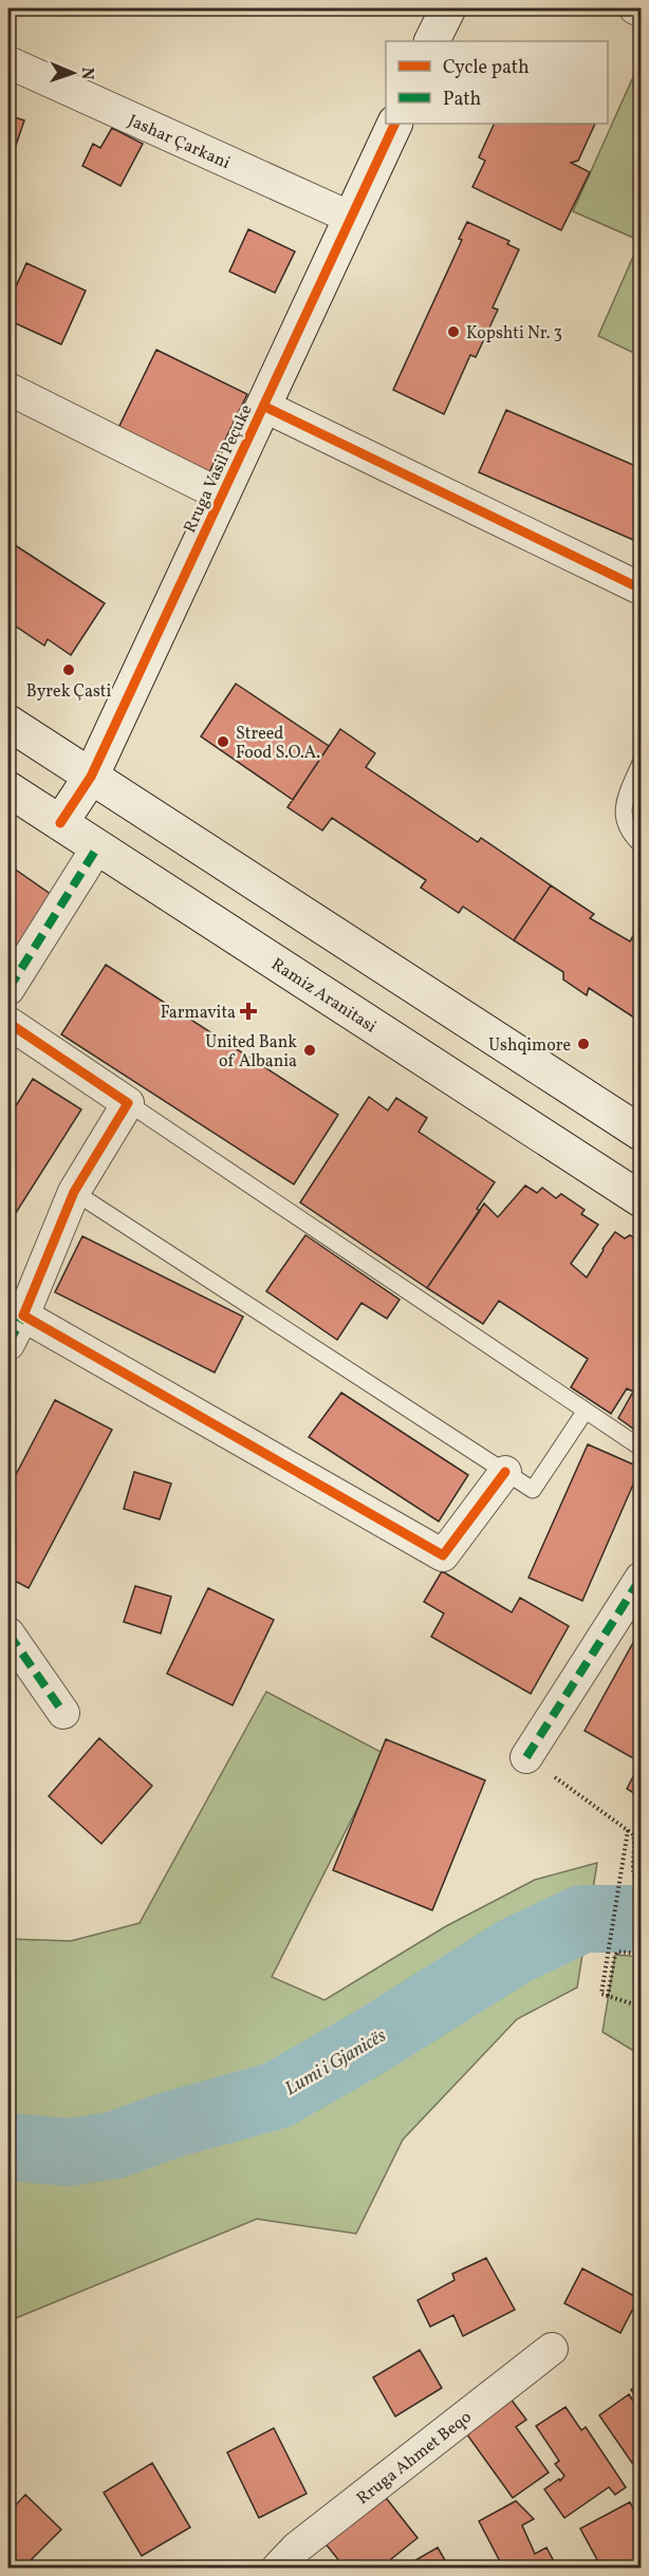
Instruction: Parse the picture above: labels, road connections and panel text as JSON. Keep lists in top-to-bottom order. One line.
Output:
{"streets":{"main road":["Rruga Vasil Peçuke","Ramiz Aranitasi"],"street":["Jashar Çarkani","Rruga Ahmet Beqo"]},"crossings":[["Jashar Çarkani","Rruga Vasil Peçuke"],["Rruga Vasil Peçuke","Ramiz Aranitasi"]],"water":["Lumi i Gjanicës"],"places":{"other":["Kopshti Nr. 3","Byrek Çasti","Streed Food S.O.A.","Ushqimore","United Bank of Albania"],"health":["Farmavita"]},"legend":["Cycle path","Path"],"north":"right"}
